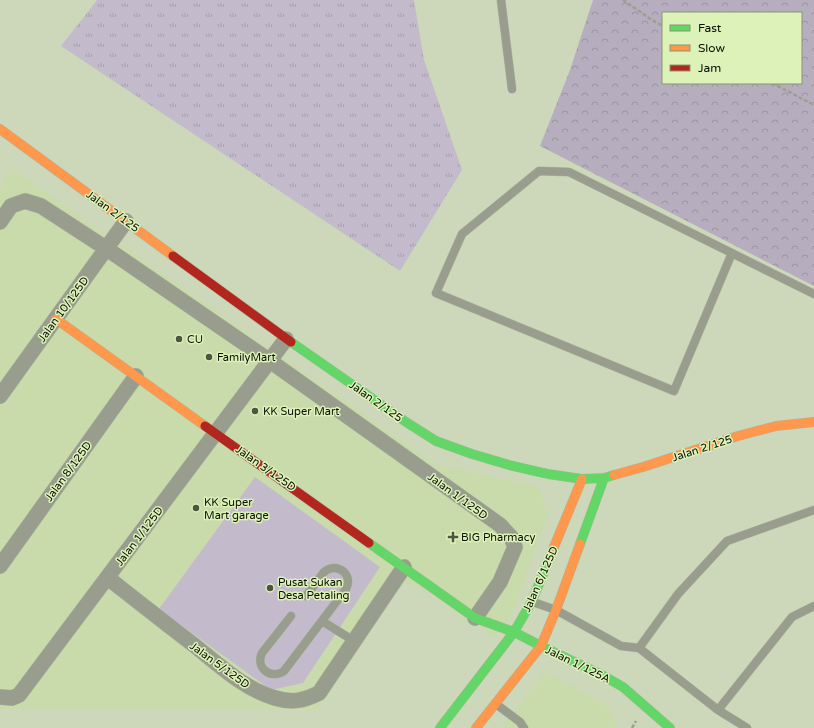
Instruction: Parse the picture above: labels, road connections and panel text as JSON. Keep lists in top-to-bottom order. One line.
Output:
{"streets":{"street":["Jalan 2/125","Jalan 10/125D","Jalan 3/125D","Jalan 8/125D","Jalan 1/125D","Jalan 6/125D","Jalan 1/125A","Jalan 5/125D"]},"crossings":[["Jalan 2/125","Jalan 10/125D"],["Jalan 2/125","Jalan 1/125D"],["Jalan 2/125","Jalan 6/125D"],["Jalan 10/125D","Jalan 3/125D"],["Jalan 3/125D","Jalan 8/125D"],["Jalan 3/125D","Jalan 1/125D"],["Jalan 3/125D","Jalan 1/125A"],["Jalan 3/125D","Jalan 5/125D"],["Jalan 1/125D","Jalan 1/125A"],["Jalan 1/125D","Jalan 5/125D"],["Jalan 6/125D","Jalan 1/125A"]],"places":{"other":["CU","FamilyMart","KK Super Mart","KK Super Mart garage","Pusat Sukan Desa Petaling"],"health":["BIG Pharmacy"]},"legend":["Fast","Slow","Jam"]}
